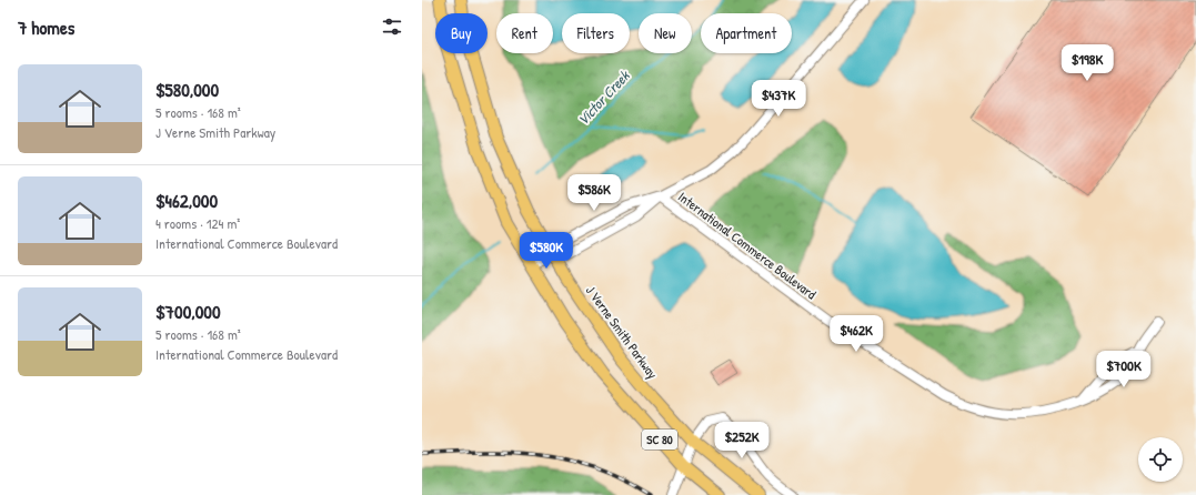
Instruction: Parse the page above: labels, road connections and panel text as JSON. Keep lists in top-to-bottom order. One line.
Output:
{"streets":{"main road":["J Verne Smith Parkway","SC 80"],"street":["International Commerce Boulevard"]},"water":["Victor Creek"],"page":{"heading":"7 homes","chip":["Buy","Rent","Filters","New","Apartment"],"price":["$198K","$437K","$586K","$580K","$462K","$700K","$252K"],"list":[{"name":"$580,000","note":"5 rooms · 168 m² · J Verne Smith Parkway"},{"name":"$462,000","note":"4 rooms · 124 m² · International Commerce Boulevard"},{"name":"$700,000","note":"5 rooms · 168 m² · International Commerce Boulevard"}]}}
